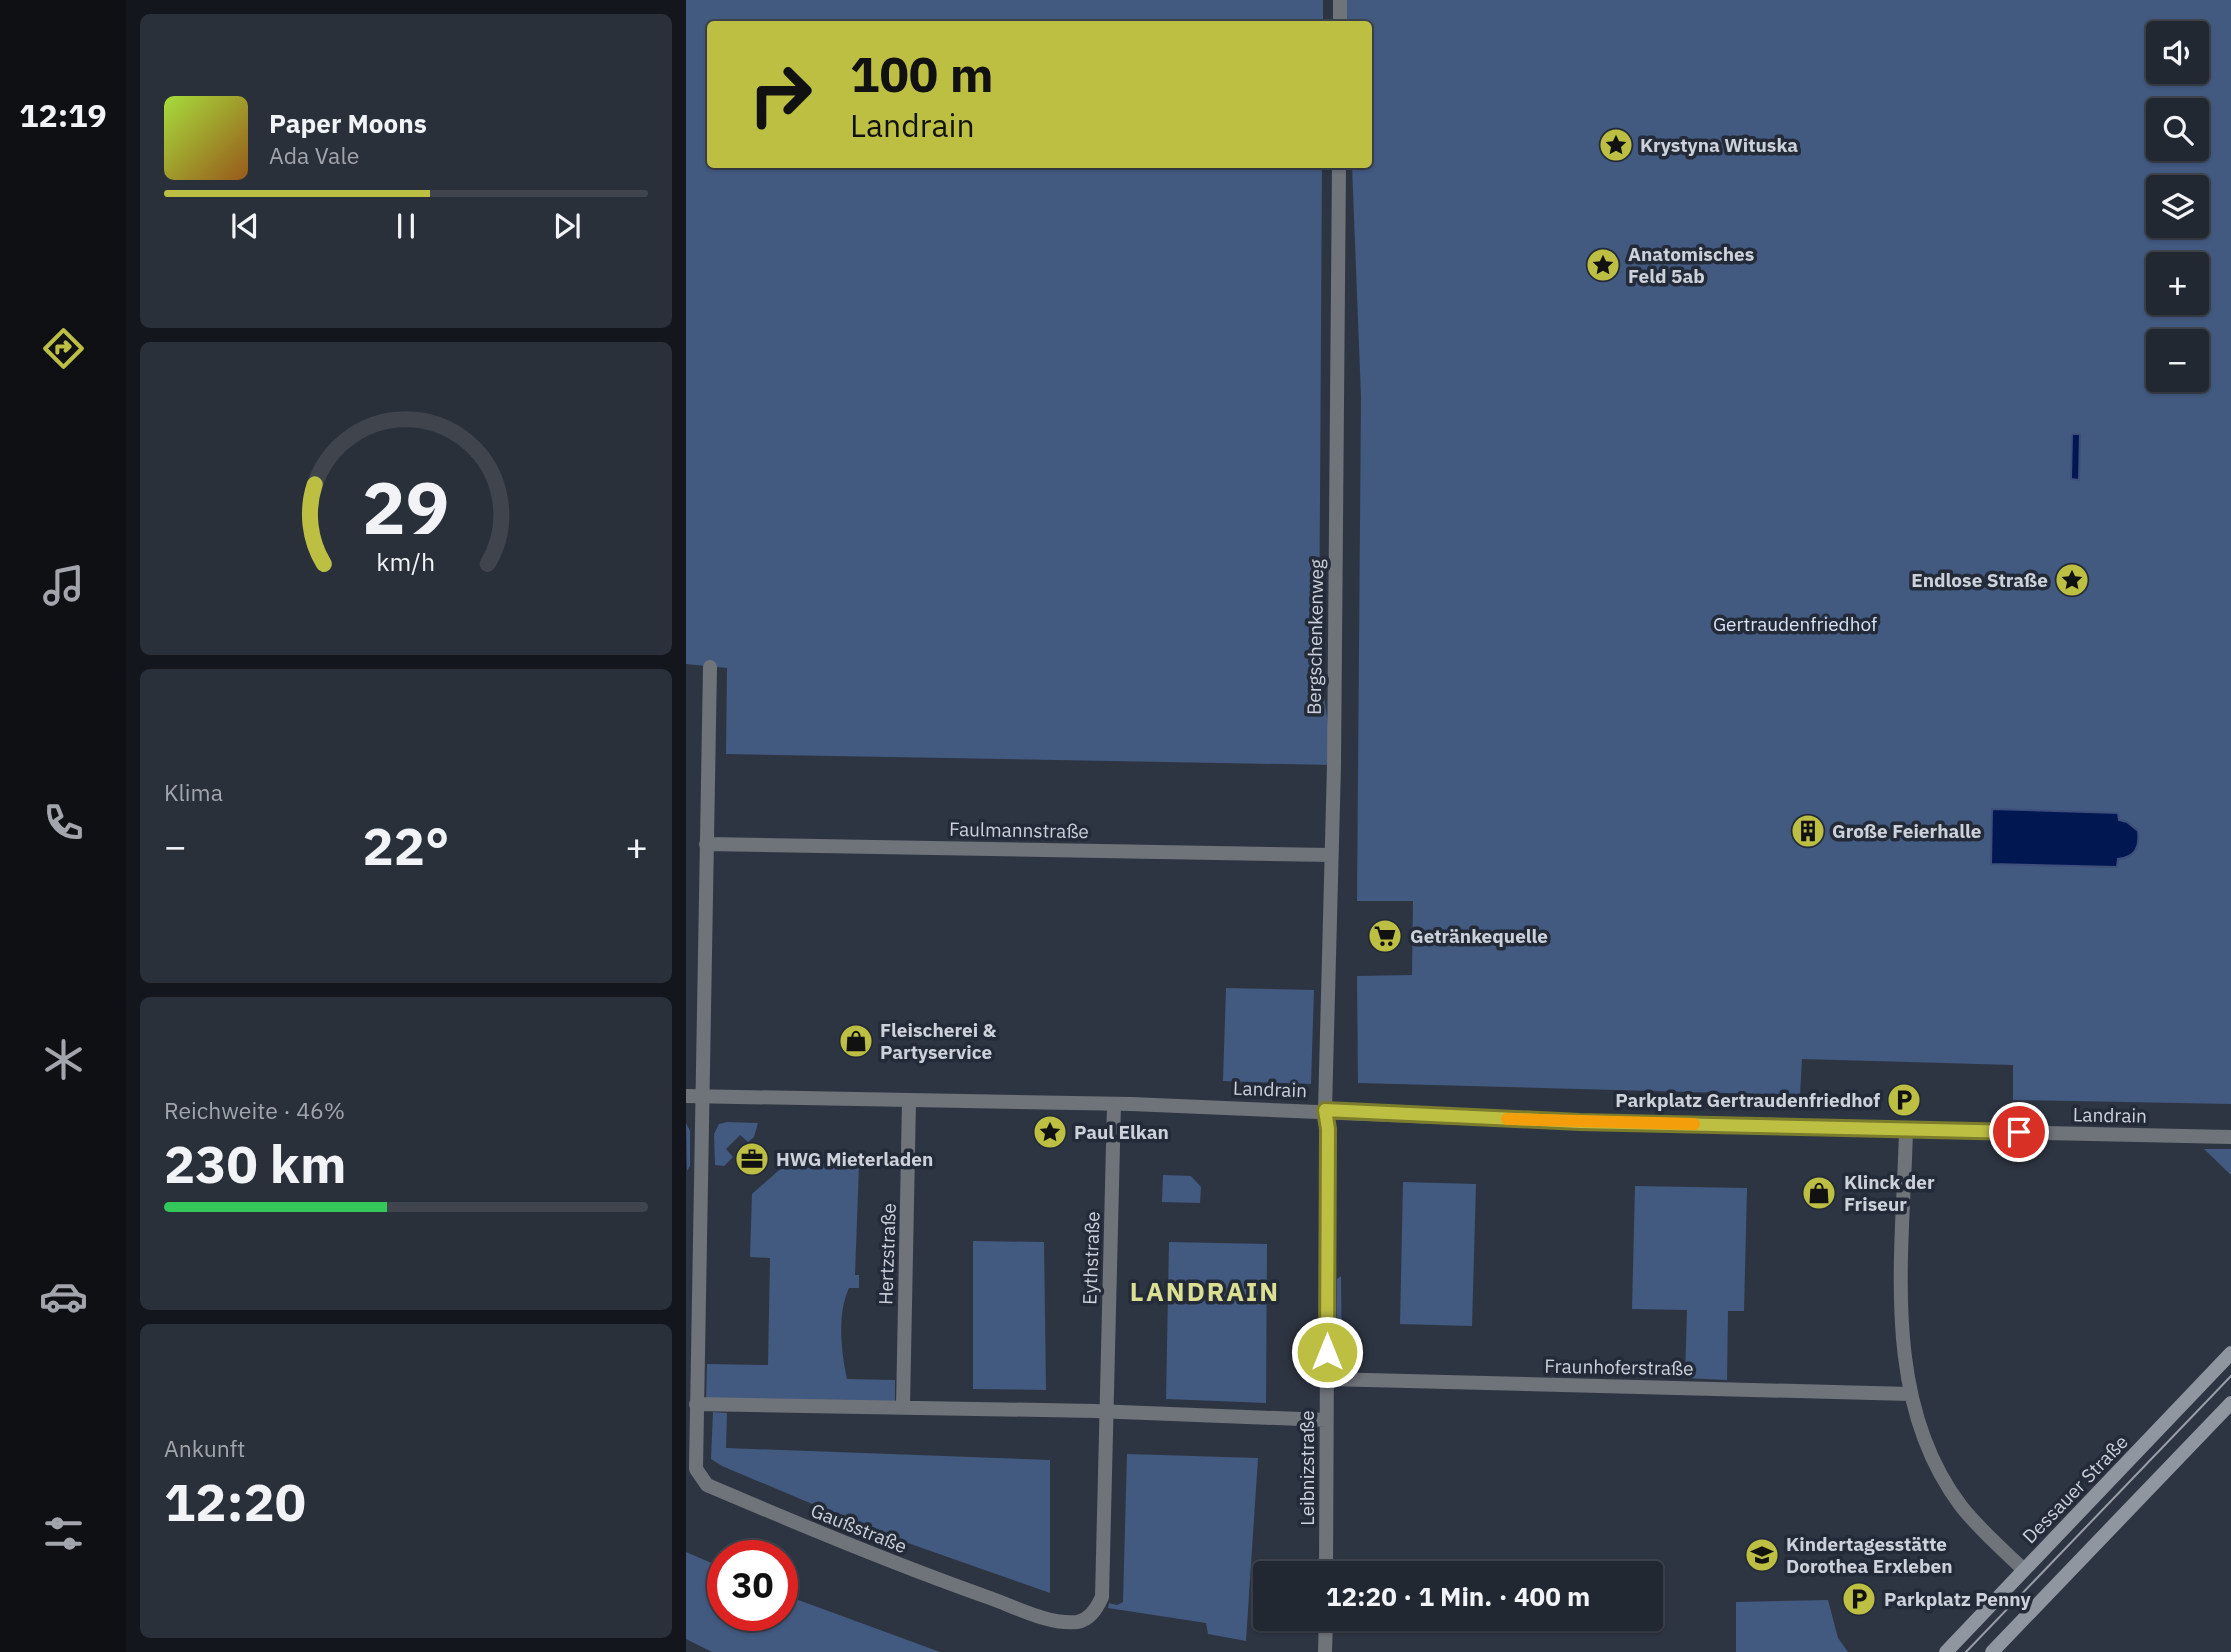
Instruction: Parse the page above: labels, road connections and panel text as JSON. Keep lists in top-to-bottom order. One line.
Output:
{"streets":{"main road":["Dessauer Straße"],"street":["Bergschenkenweg","Faulmannstraße","Landrain","Hertzstraße","Eythstraße","Fraunhoferstraße","Leibnizstraße","Gaußstraße"]},"crossings":[["Bergschenkenweg","Faulmannstraße"],["Bergschenkenweg","Landrain"],["Bergschenkenweg","Leibnizstraße"],["Faulmannstraße","Gaußstraße"],["Landrain","Hertzstraße"],["Landrain","Eythstraße"],["Landrain","Leibnizstraße"],["Landrain","Gaußstraße"],["Eythstraße","Gaußstraße"],["Fraunhoferstraße","Leibnizstraße"]],"districts":["LANDRAIN"],"parks":["Gertraudenfriedhof"],"places":{"place":["Krystyna Wituska","Anatomisches Feld 5ab","Endlose Straße","Paul Elkan"],"building":["Große Feierhalle"],"supermarket":["Getränkequelle"],"shop":["Fleischerei & Partyservice","Klinck der Friseur"],"parking":["Parkplatz Gertraudenfriedhof","Parkplatz Penny"],"office":["HWG Mieterladen"],"school or university":["Kindertagesstätte Dorothea Erxleben"]},"page":{"tabs":"12:19","map_buttons":["+","−"],"turn":["100 m","Landrain"],"song":["Paper Moons","Ada Vale"],"tile":["Klima",["Reichweite · 46%","230 km"],["Ankunft","12:20"]],"heat":["−","22°","+"],"limit":"30","trip":"12:20 · 1 Min. · 400 m","gauge":["29","km/h"]}}
